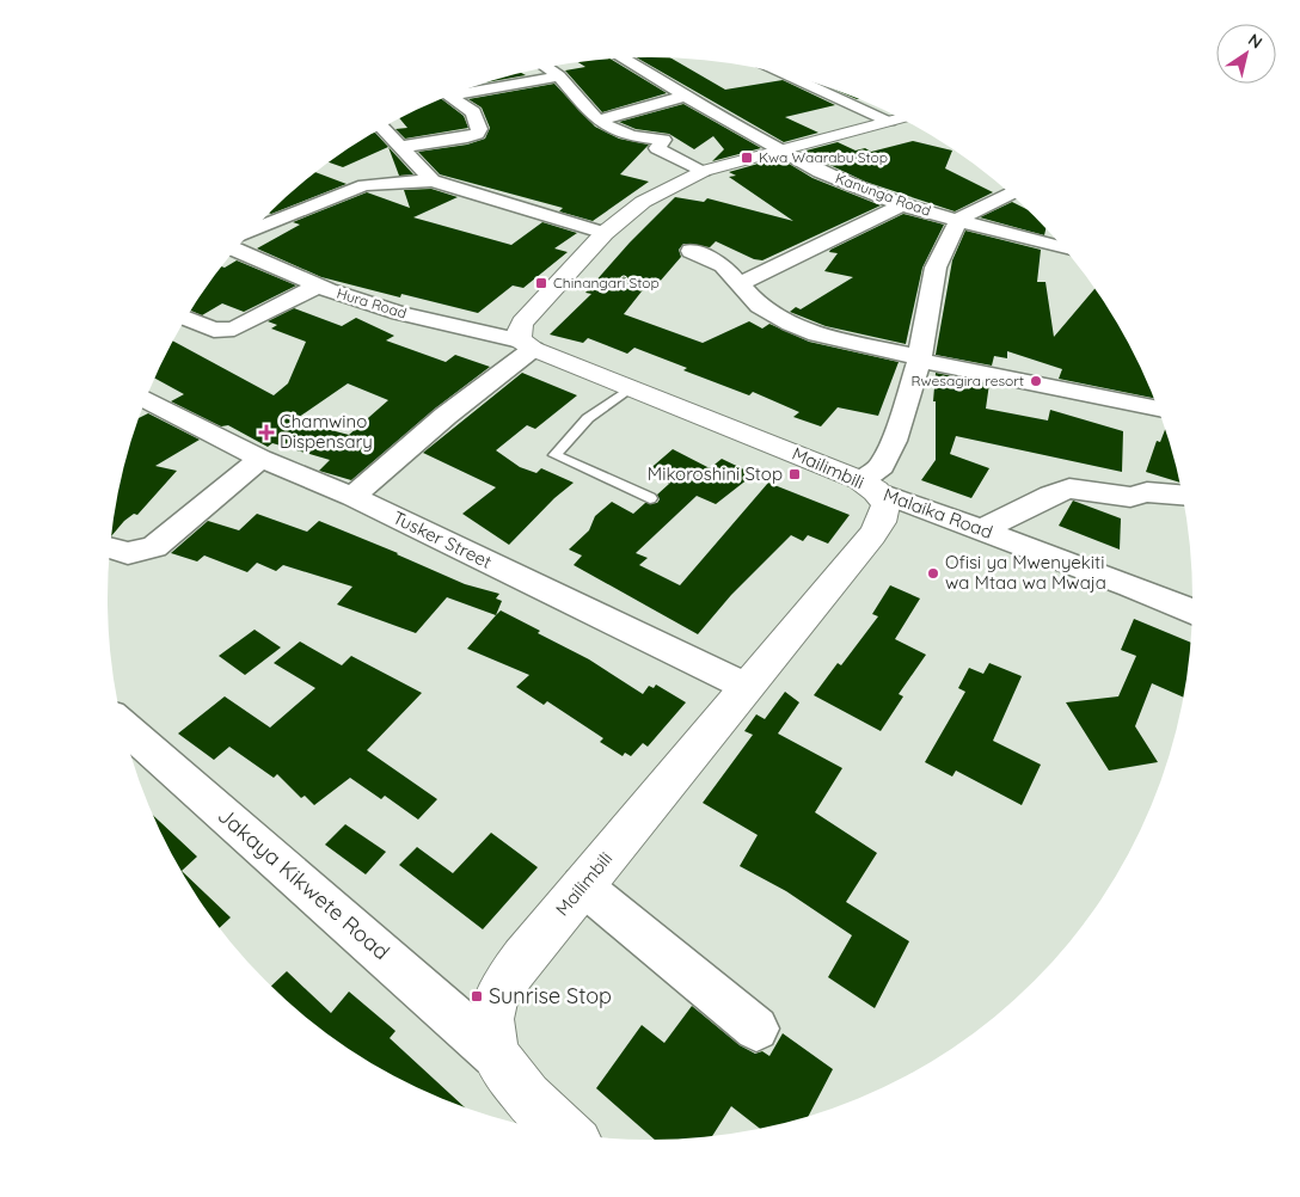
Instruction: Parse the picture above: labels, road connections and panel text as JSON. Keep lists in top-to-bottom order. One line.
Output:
{"streets":{"street":["Kanunga Road","Hura Road","Mailimbili","Malaika Road","Tusker Street","Jakaya Kikwete Road"]},"crossings":[["Hura Road","Mailimbili"],["Mailimbili","Malaika Road"],["Mailimbili","Tusker Street"],["Mailimbili","Jakaya Kikwete Road"]],"places":{"transit":["Kwa Waarabu Stop","Chinangari Stop","Mikoroshini Stop","Sunrise Stop"],"other":["Rwesagira resort","Ofisi ya Mwenyekiti wa Mtaa wa Mwaja"],"health":["Chamwino Dispensary"]},"north":"top right"}
